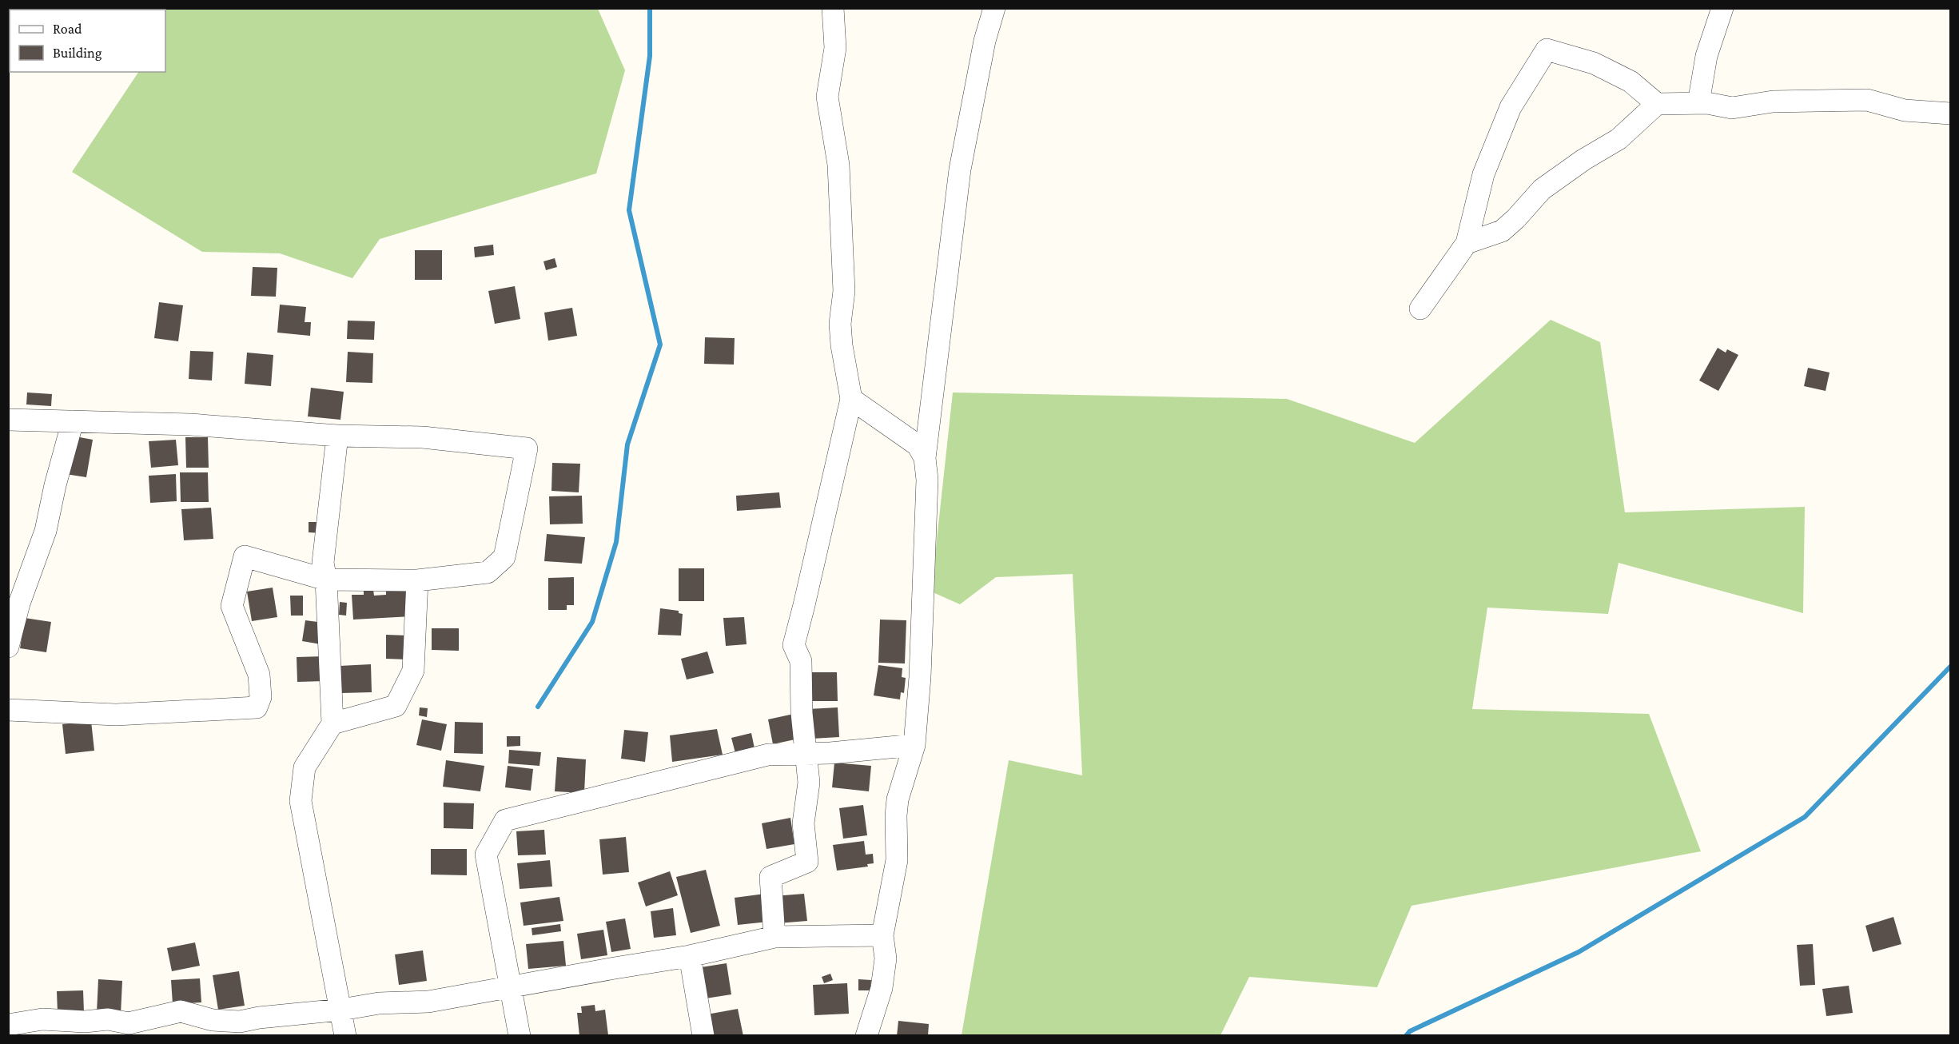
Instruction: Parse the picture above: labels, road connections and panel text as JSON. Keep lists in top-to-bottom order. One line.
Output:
{"legend":["Road","Building"]}
